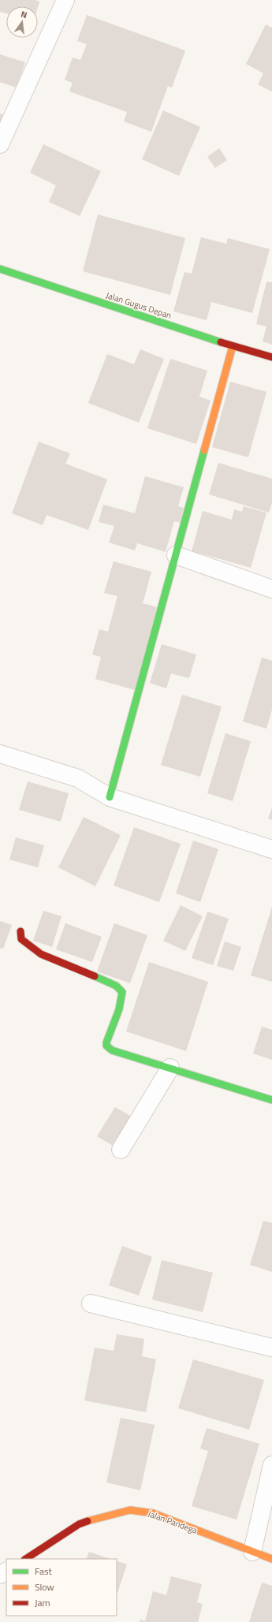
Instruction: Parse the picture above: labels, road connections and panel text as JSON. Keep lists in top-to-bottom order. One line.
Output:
{"streets":{"street":["Jalan Gugus Depan","Jalan Pandega"]},"legend":["Fast","Slow","Jam"],"north":"top"}
